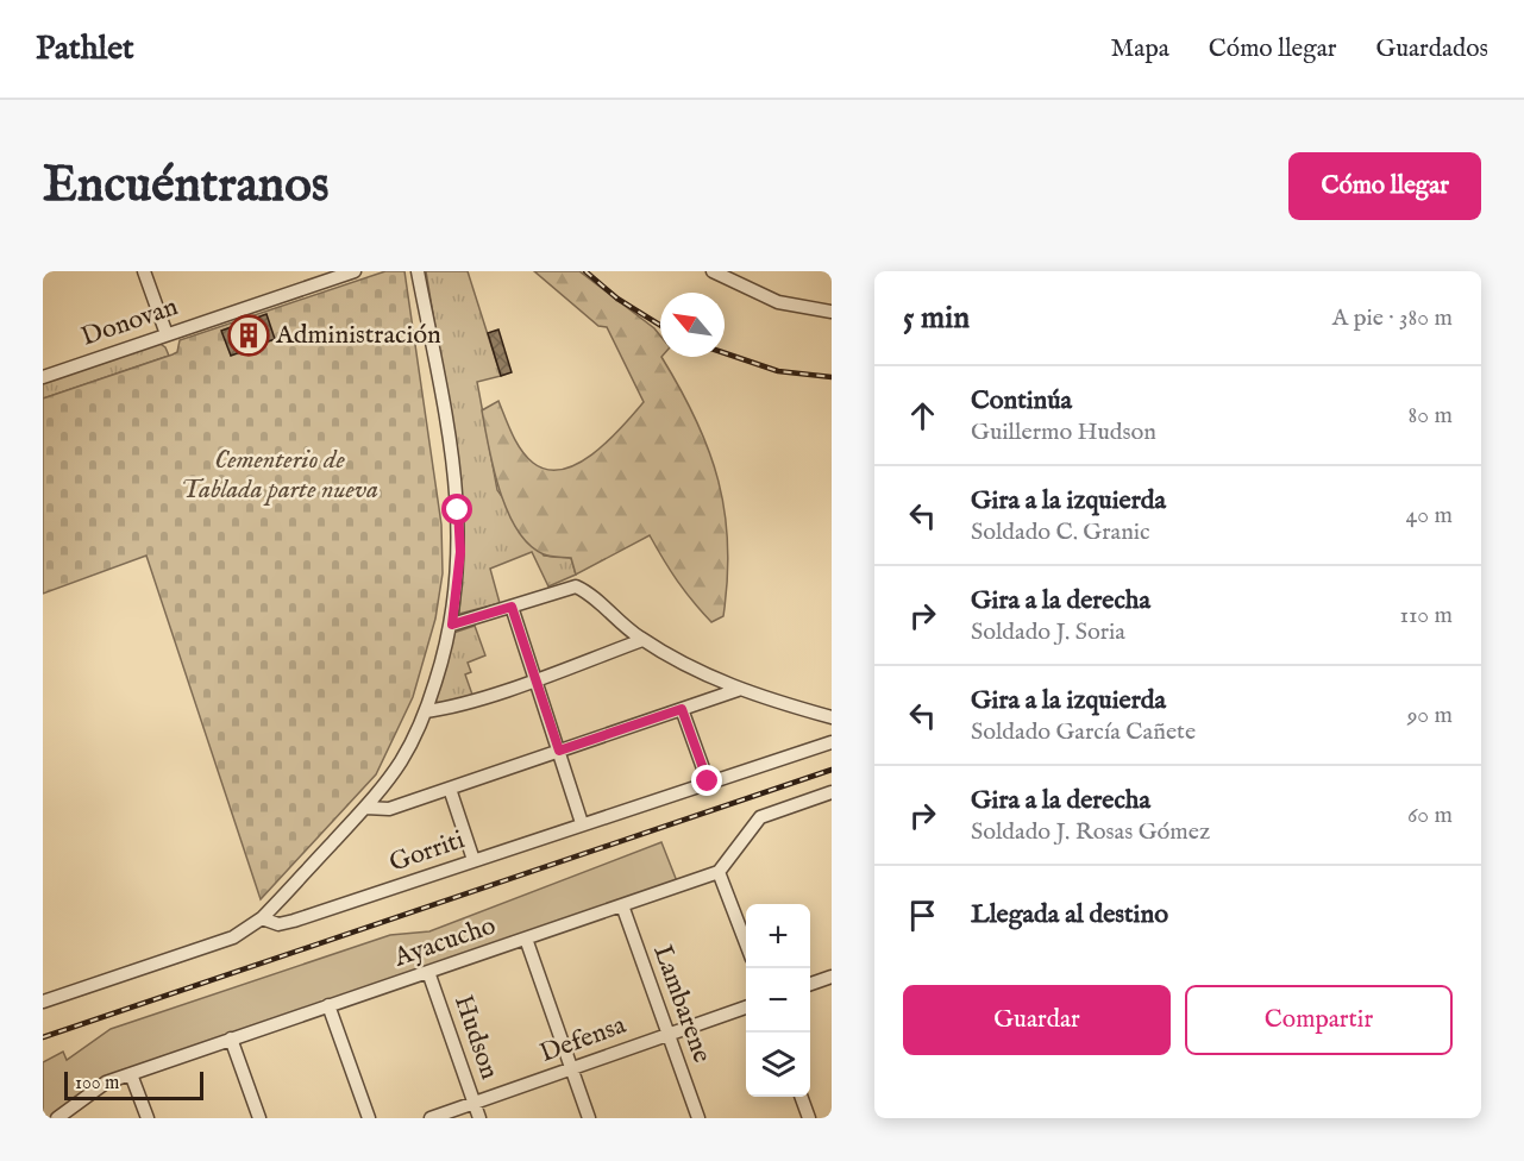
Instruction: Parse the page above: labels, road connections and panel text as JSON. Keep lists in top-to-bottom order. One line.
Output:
{"streets":{"street":["Donovan","Gorriti","Ayacucho","Lambarene","Hudson","Defensa"]},"crossings":[["Ayacucho","Lambarene"],["Ayacucho","Hudson"],["Lambarene","Defensa"],["Hudson","Defensa"]],"parks":["Cementerio de Tablada parte nueva"],"places":{"building":["Administración"]},"scale_bar":"100 m","north":"top left","page":{"header":"Pathlet","nav":["Mapa","Cómo llegar","Guardados"],"buttons":["Cómo llegar",["Guardar","Compartir"]],"title":"Encuéntranos","heading":["5 min","A pie · 380 m"],"list":[["Continúa","Guillermo Hudson","80 m"],["Gira a la izquierda","Soldado C. Granic","40 m"],["Gira a la derecha","Soldado J. Soria","110 m"],["Gira a la izquierda","Soldado García Cañete","90 m"],["Gira a la derecha","Soldado J. Rosas Gómez","60 m"],"Llegada al destino"],"map_buttons":["+","−"],"scale":"100 m"}}
